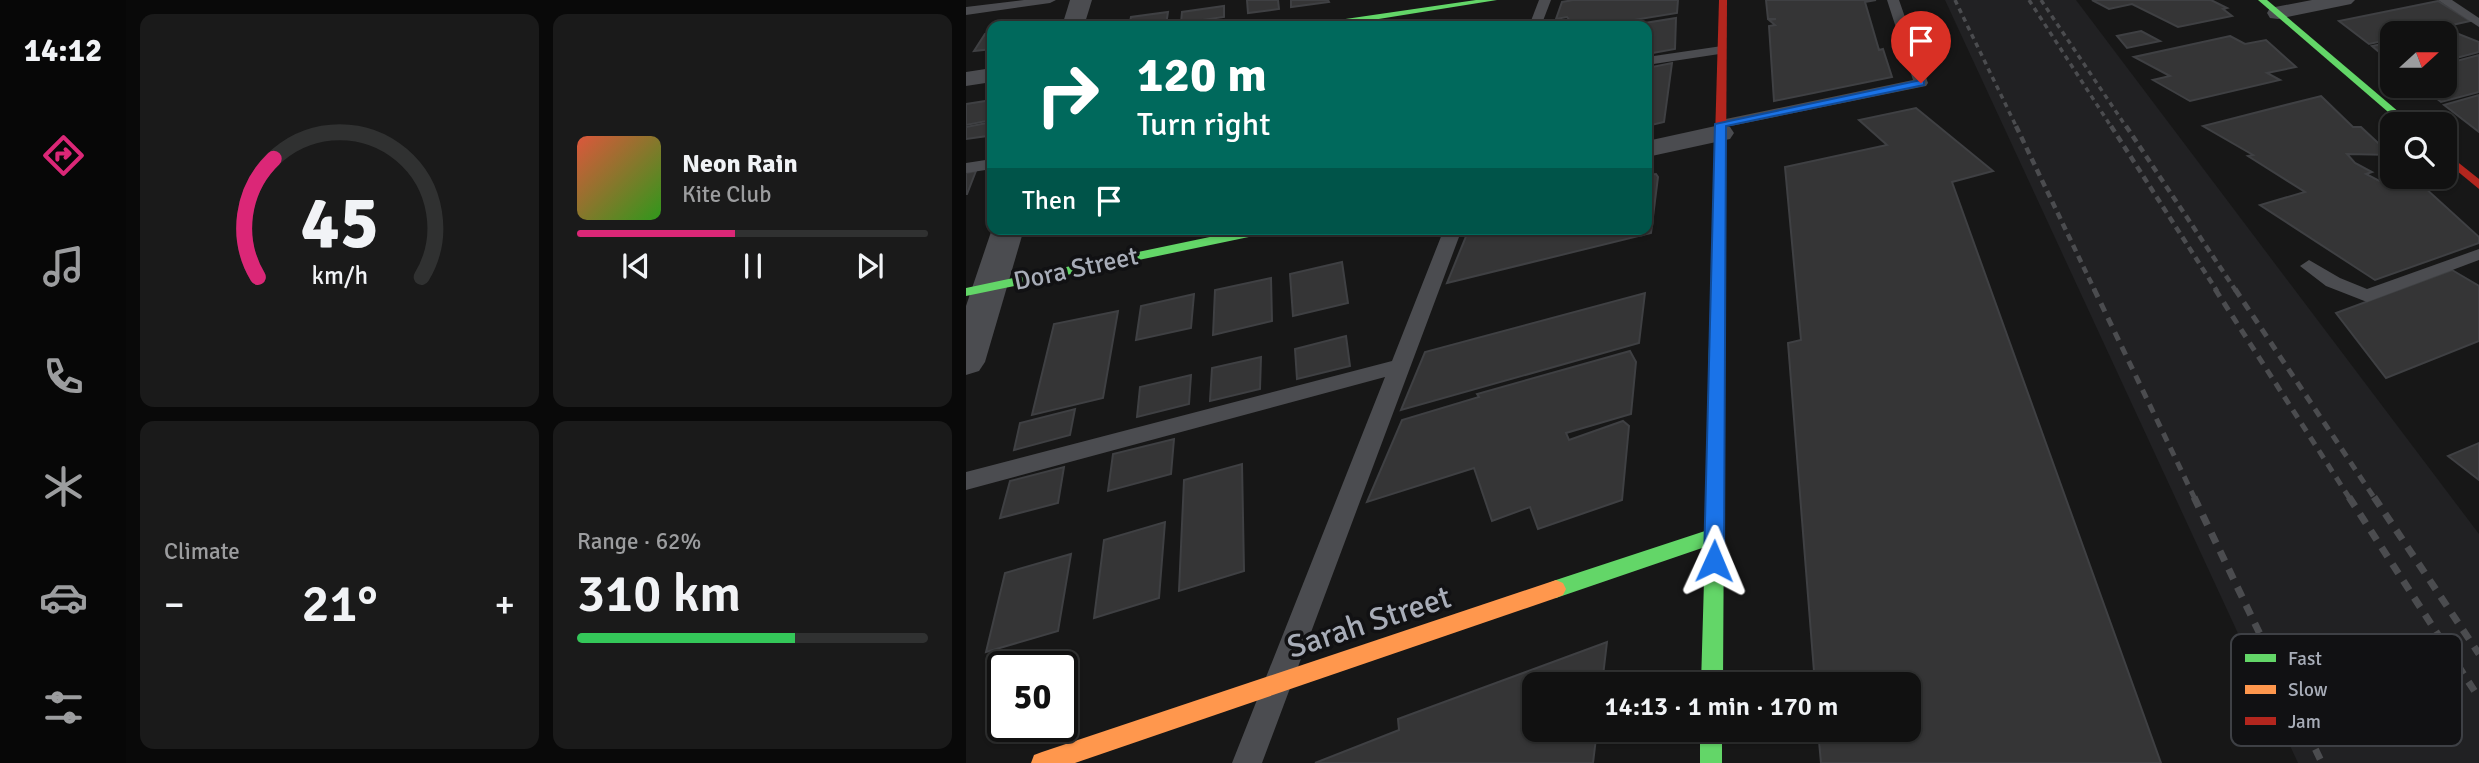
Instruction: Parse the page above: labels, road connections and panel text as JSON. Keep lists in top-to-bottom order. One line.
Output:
{"streets":{"street":["Dora Street","Sarah Street"]},"legend":["Fast","Slow","Jam"],"north":"right","page":{"tabs":"14:12","turn":["120 m","Turn right"],"song":["Neon Rain","Kite Club"],"then":"Then","tile":["Climate",["Range · 62%","310 km"]],"heat":["−","21°","+"],"limit":"50","trip":"14:13 · 1 min · 170 m","gauge":["45","km/h"]}}
